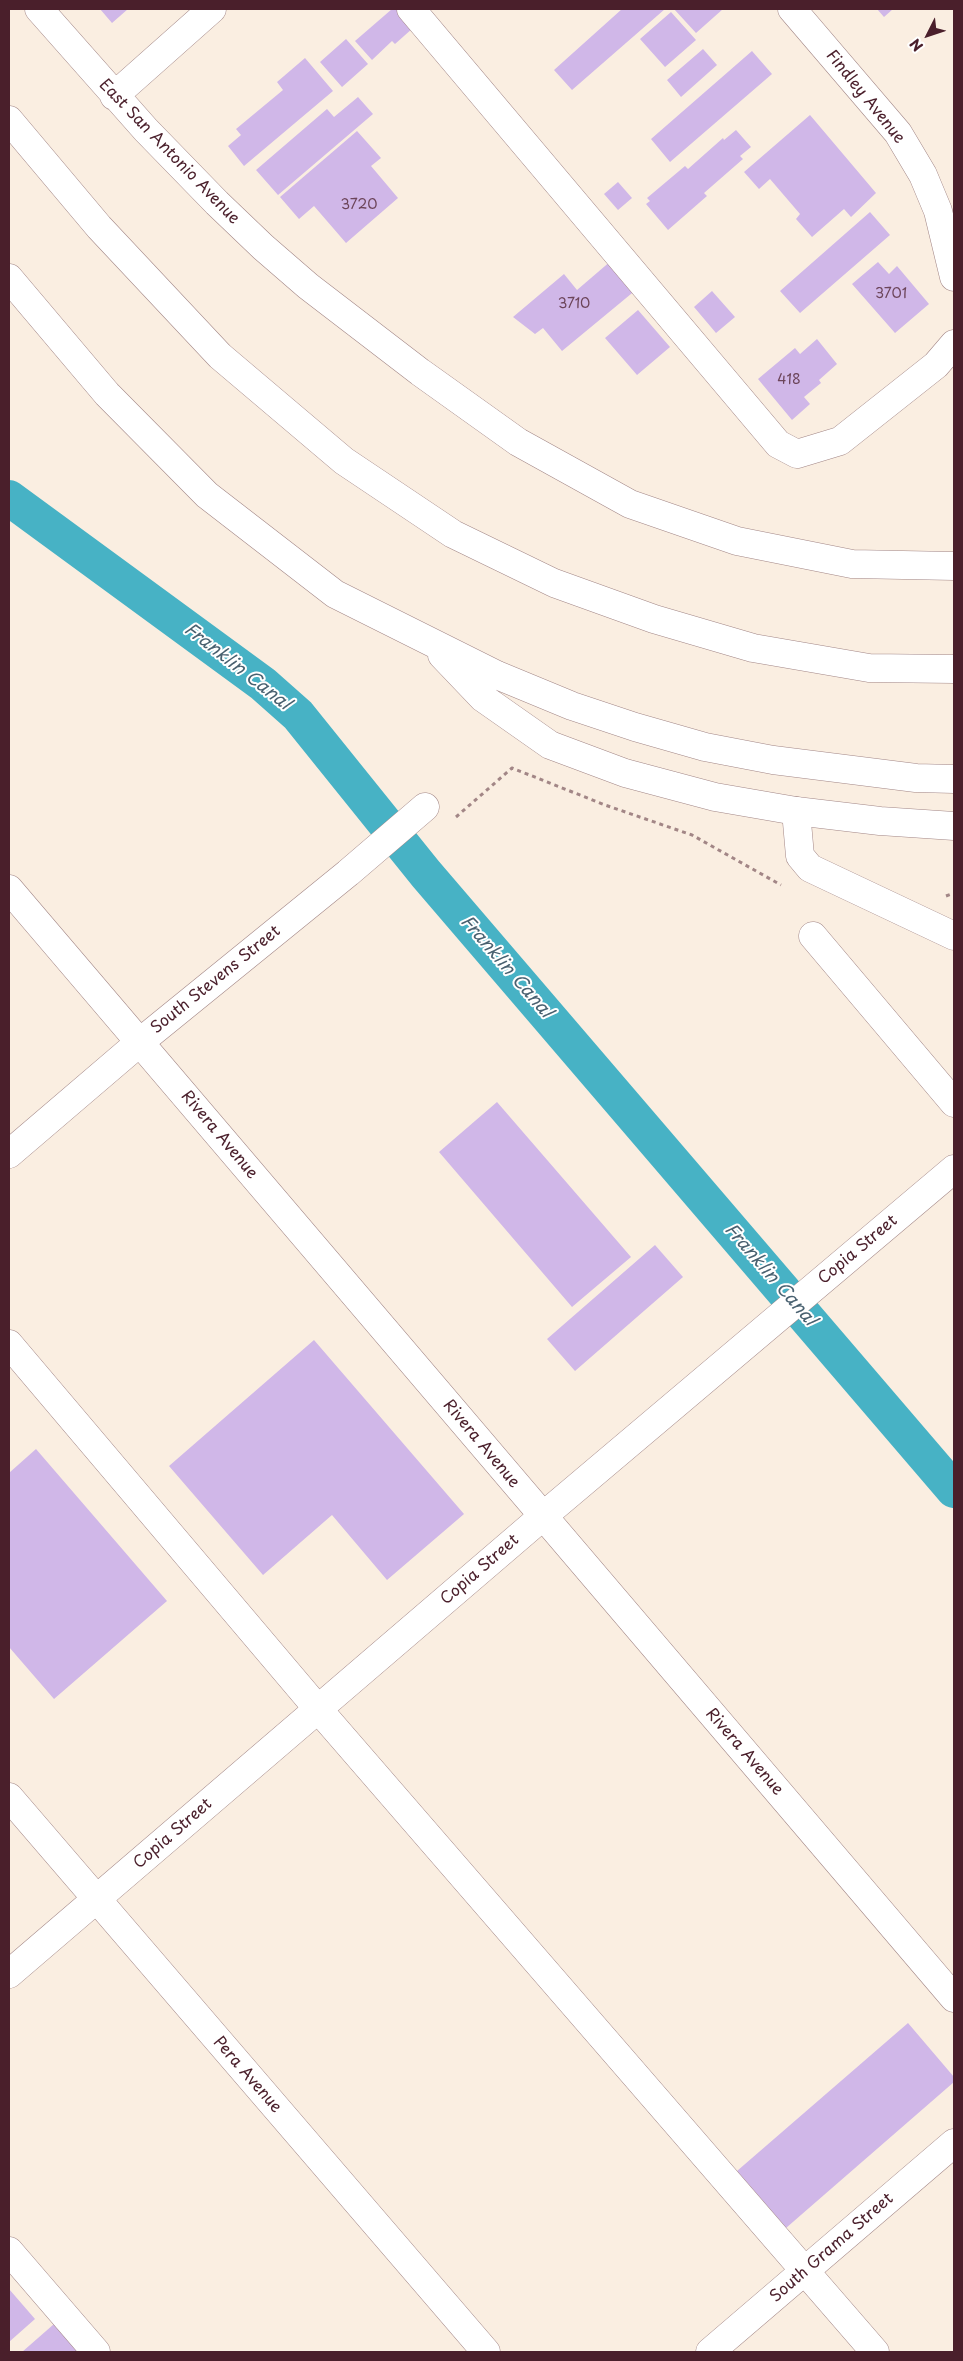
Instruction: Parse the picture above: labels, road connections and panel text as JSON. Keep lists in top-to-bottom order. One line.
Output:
{"streets":{"main road":["Findley Avenue","East San Antonio Avenue","South Stevens Street","Rivera Avenue","Copia Street","Pera Avenue","South Grama Street"]},"crossings":[["South Stevens Street","Rivera Avenue"],["Rivera Avenue","Copia Street"],["Copia Street","Pera Avenue"]],"water":["Franklin Canal"],"house_numbers":["3720","3701","3710","418"],"north":"bottom left"}
